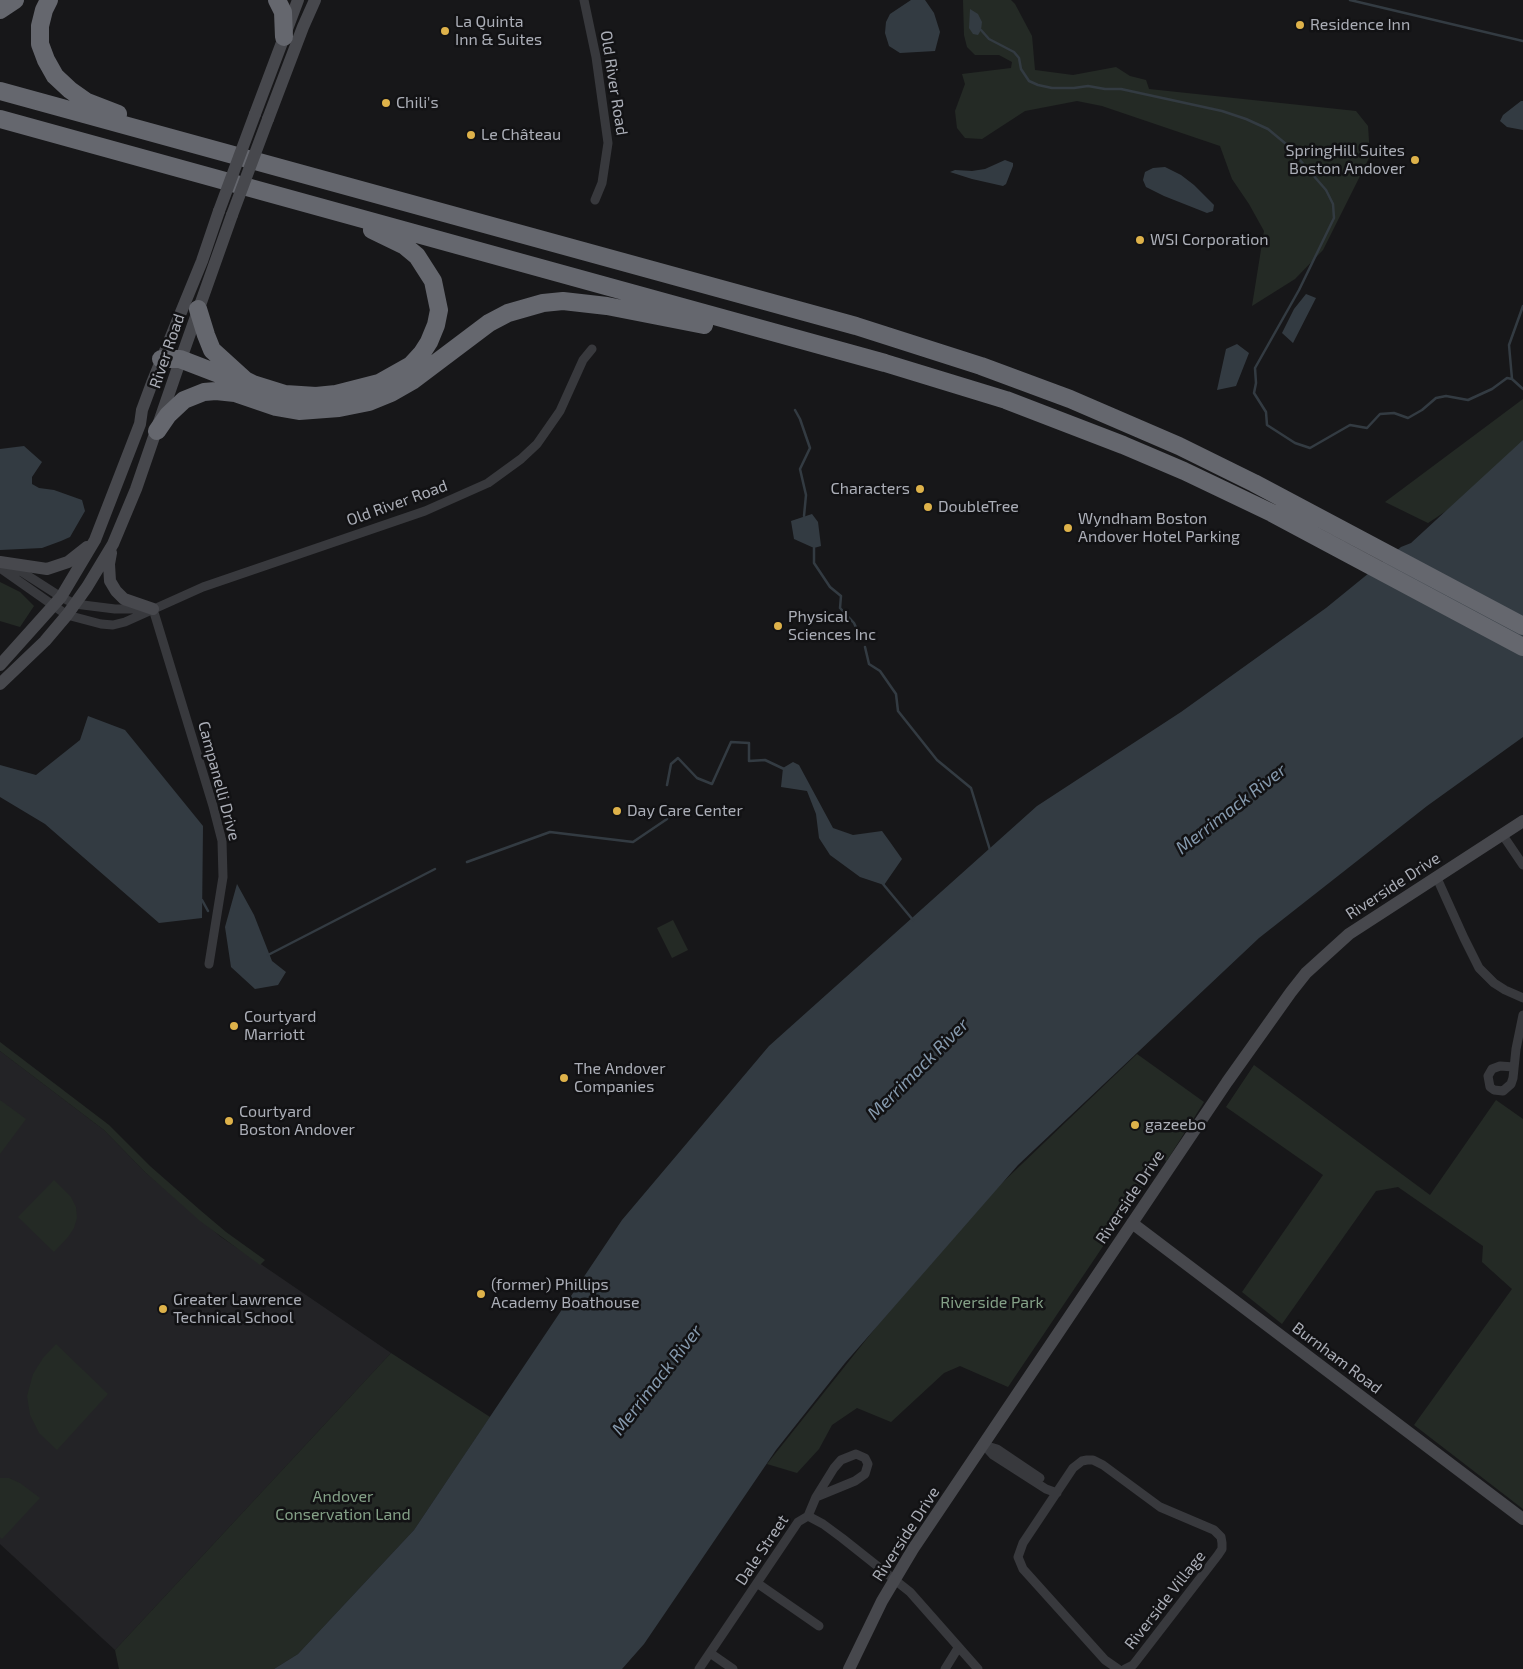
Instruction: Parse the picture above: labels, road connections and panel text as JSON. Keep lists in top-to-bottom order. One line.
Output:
{"streets":{"main road":["River Road","Riverside Drive","Burnham Road"],"street":["Old River Road","Campanelli Drive","Dale Street","Riverside Village"]},"crossings":[["Old River Road","River Road"],["Old River Road","Campanelli Drive"],["Riverside Drive","Burnham Road"],["Riverside Drive","Dale Street"]],"water":["Merrimack River"],"parks":["Riverside Park","Andover Conservation Land"],"places":["Residence Inn","La Quinta Inn & Suites","Chili's","Le Château","SpringHill Suites Boston Andover","WSI Corporation","Characters","DoubleTree","Wyndham Boston Andover Hotel Parking","Physical Sciences Inc","Day Care Center","Courtyard Marriott","The Andover Companies","Courtyard Boston Andover","gazeebo","(former) Phillips Academy Boathouse","Greater Lawrence Technical School"]}
